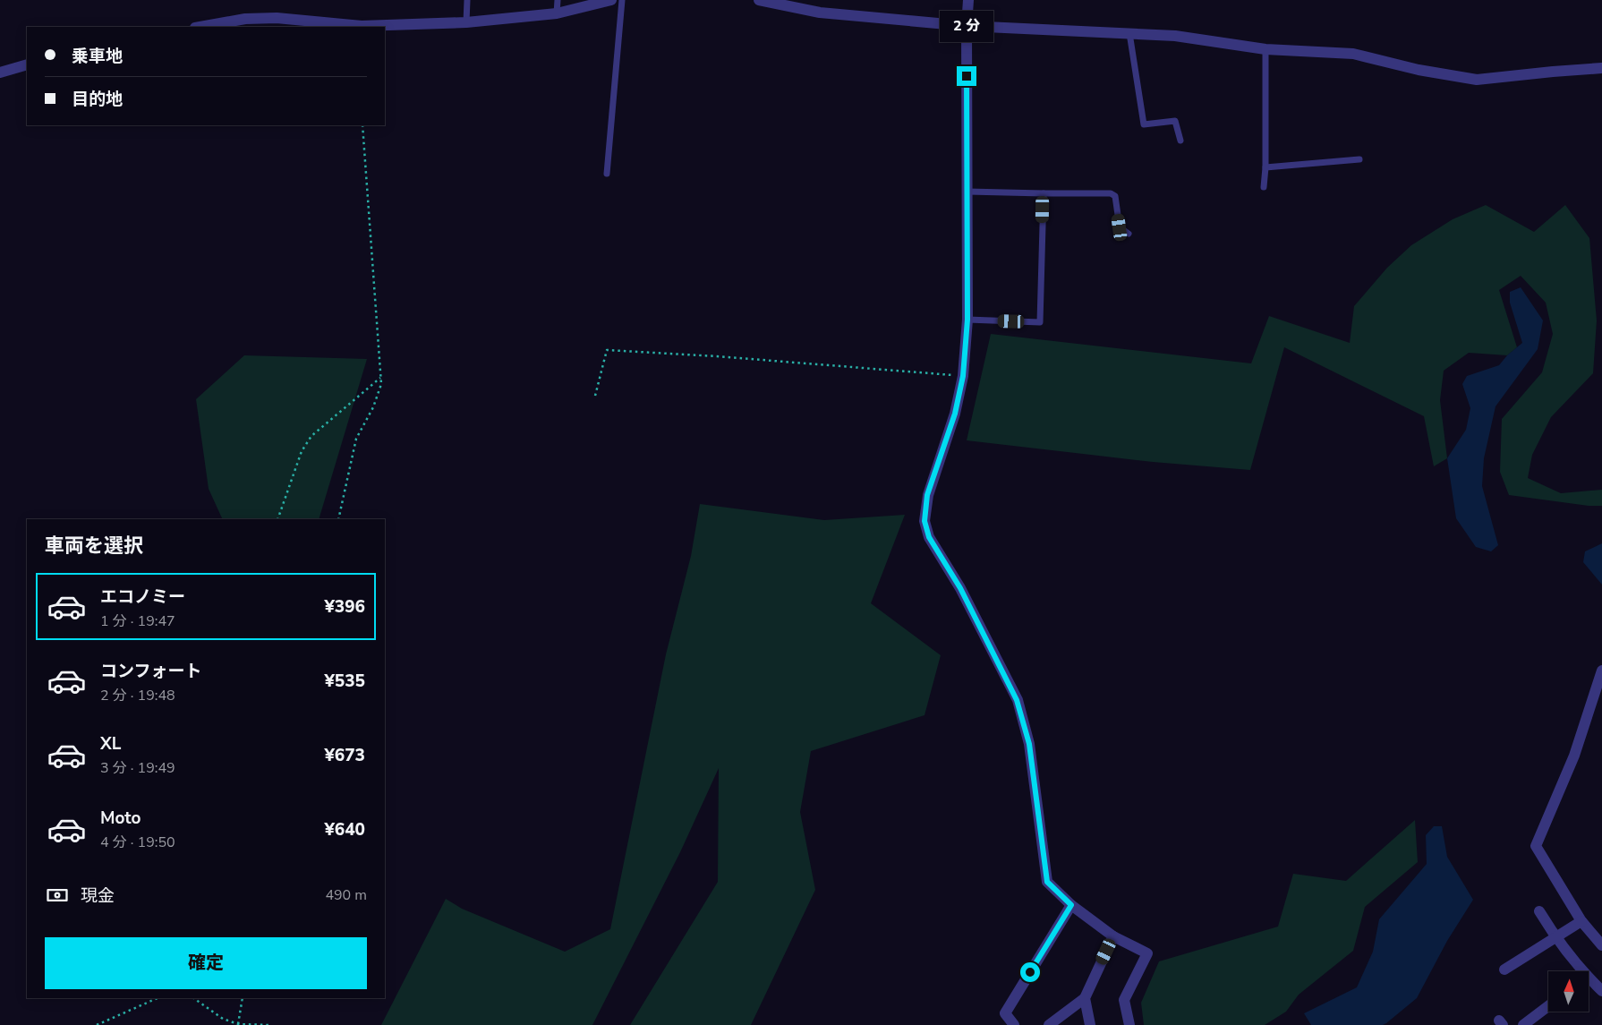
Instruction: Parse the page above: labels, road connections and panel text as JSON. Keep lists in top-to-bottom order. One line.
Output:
{"north":"top","page":{"bubble":"2 分","banner":["乗車地","目的地"],"heading":"車両を選択","list":[{"name":"エコノミー","note":"1 分 · 19:47","value":"¥396"},{"name":"コンフォート","note":"2 分 · 19:48","value":"¥535"},{"name":"XL","note":"3 分 · 19:49","value":"¥673"},{"name":"Moto","note":"4 分 · 19:50","value":"¥640"}],"pay":["現金","490 m"],"buttons":"確定"}}
